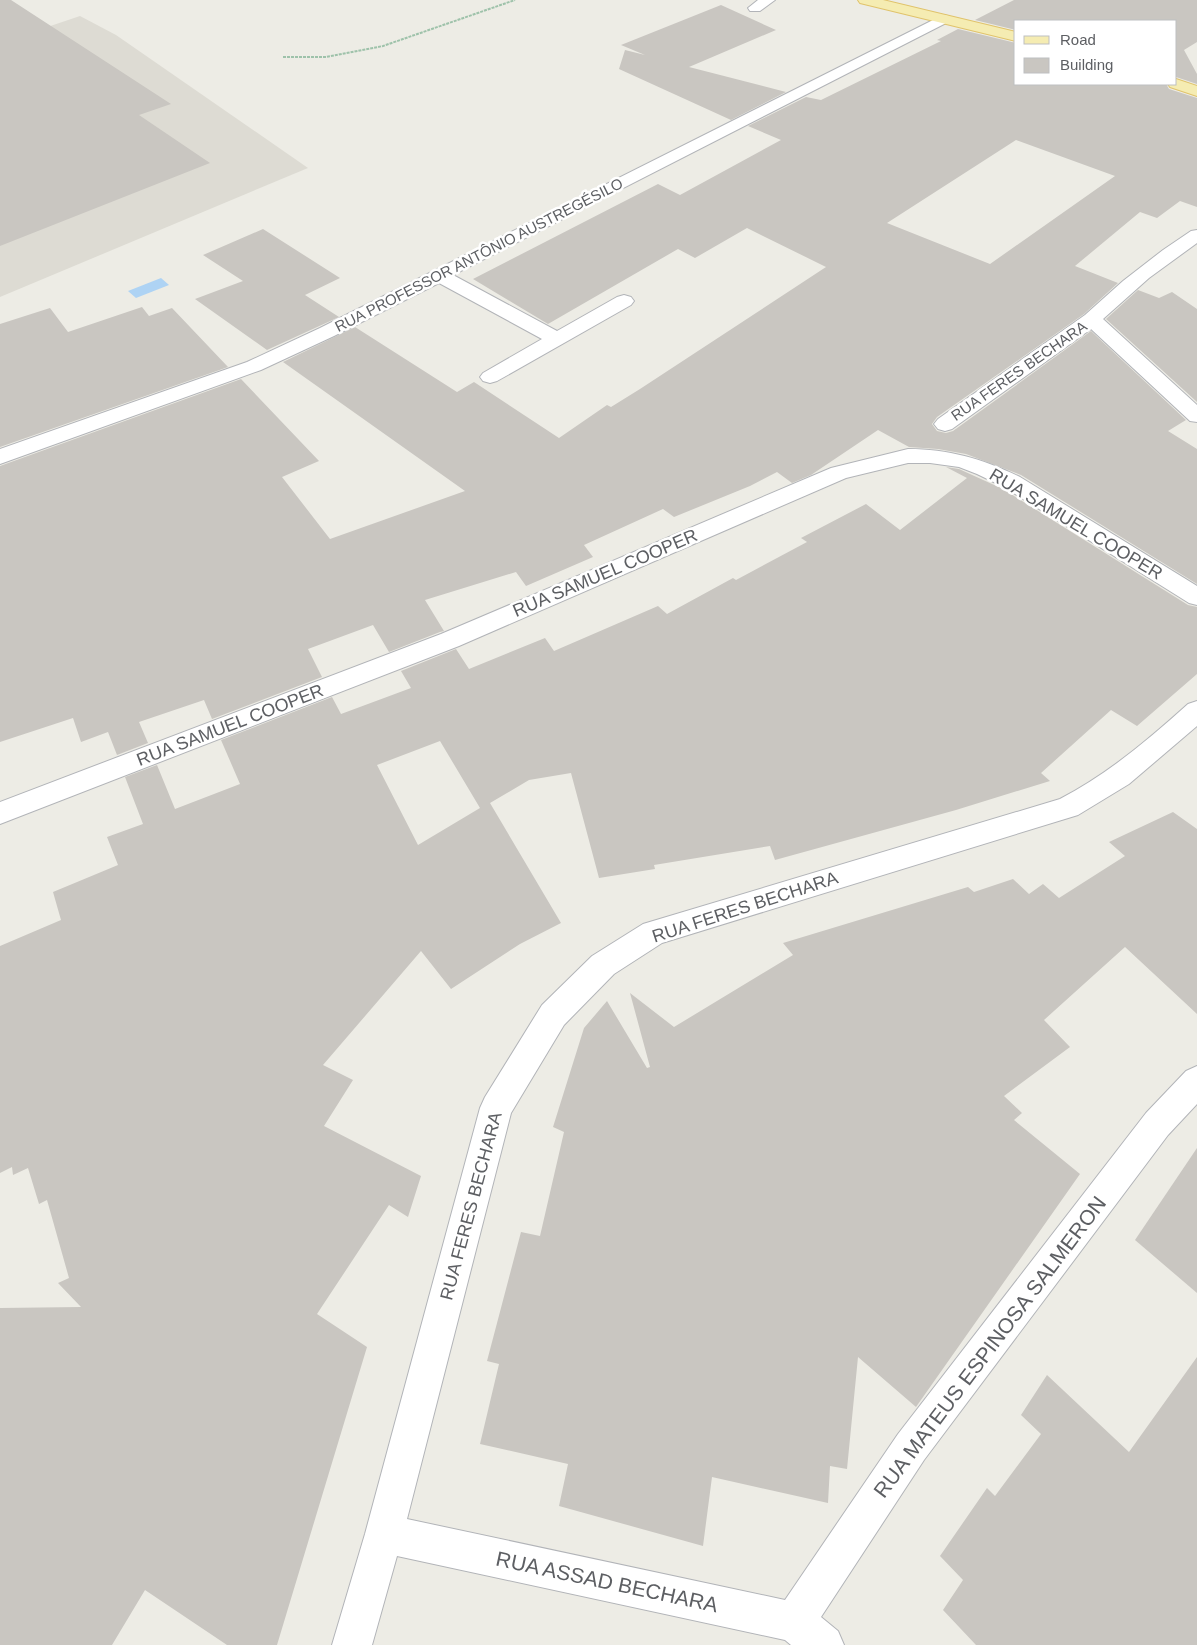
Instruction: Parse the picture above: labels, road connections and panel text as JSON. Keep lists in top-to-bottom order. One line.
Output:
{"streets":{"street":["RUA PROFESSOR ANTÔNIO AUSTREGÉSILO","RUA FERES BECHARA","RUA SAMUEL COOPER","RUA MATEUS ESPINOSA SALMERON","RUA ASSAD BECHARA"]},"crossings":[["RUA FERES BECHARA","RUA ASSAD BECHARA"],["RUA MATEUS ESPINOSA SALMERON","RUA ASSAD BECHARA"]],"legend":["Road","Building"]}
